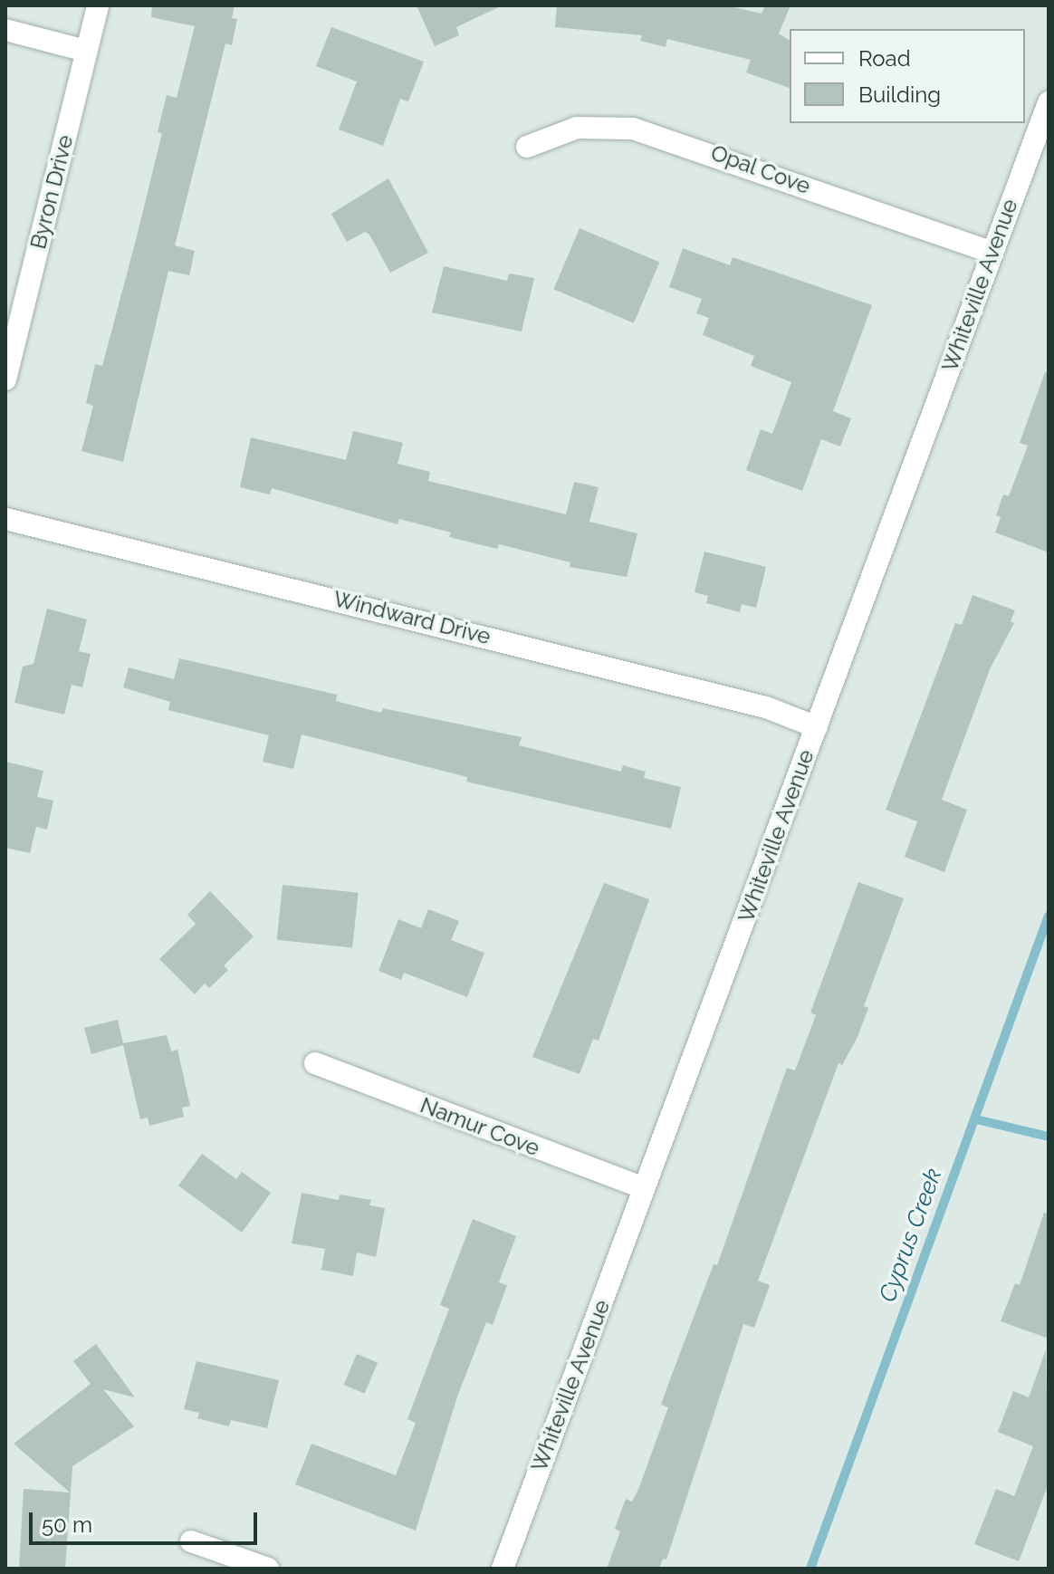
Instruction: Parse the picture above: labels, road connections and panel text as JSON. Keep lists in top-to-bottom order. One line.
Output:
{"streets":{"street":["Opal Cove","Byron Drive","Whiteville Avenue","Windward Drive","Namur Cove"]},"crossings":[["Opal Cove","Whiteville Avenue"],["Whiteville Avenue","Windward Drive"],["Whiteville Avenue","Namur Cove"]],"water":["Cyprus Creek"],"legend":["Road","Building"],"scale_bar":"50 m"}
